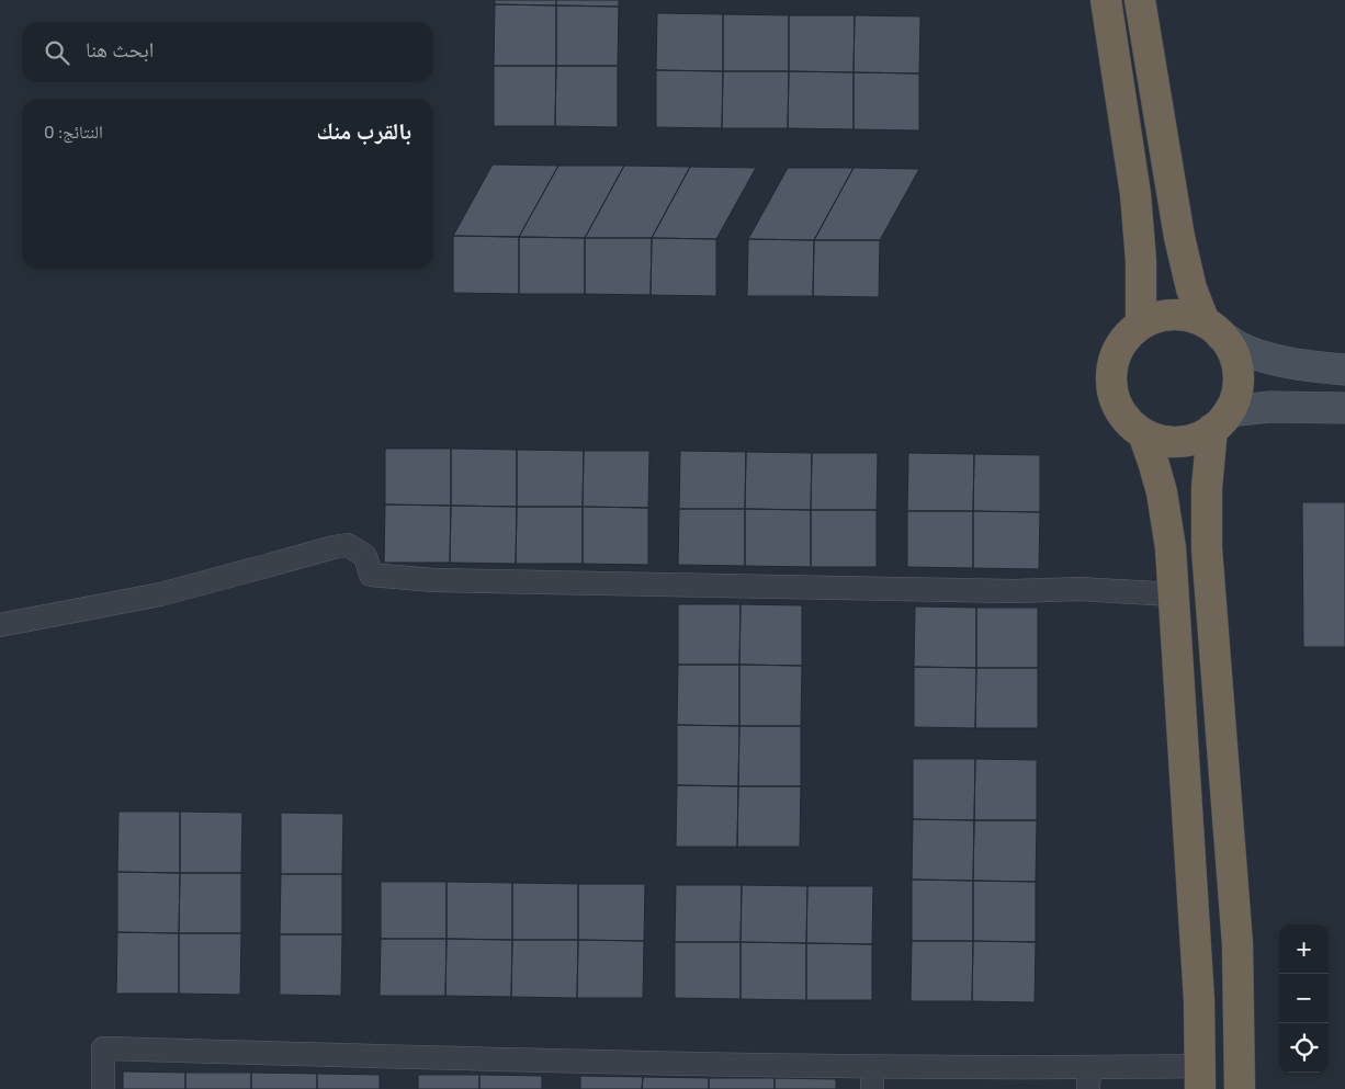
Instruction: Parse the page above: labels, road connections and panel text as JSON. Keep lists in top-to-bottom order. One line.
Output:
{"page":{"search":"ابحث هنا","heading":["بالقرب منك","النتائج: 0"],"map_buttons":["+","−"]}}
